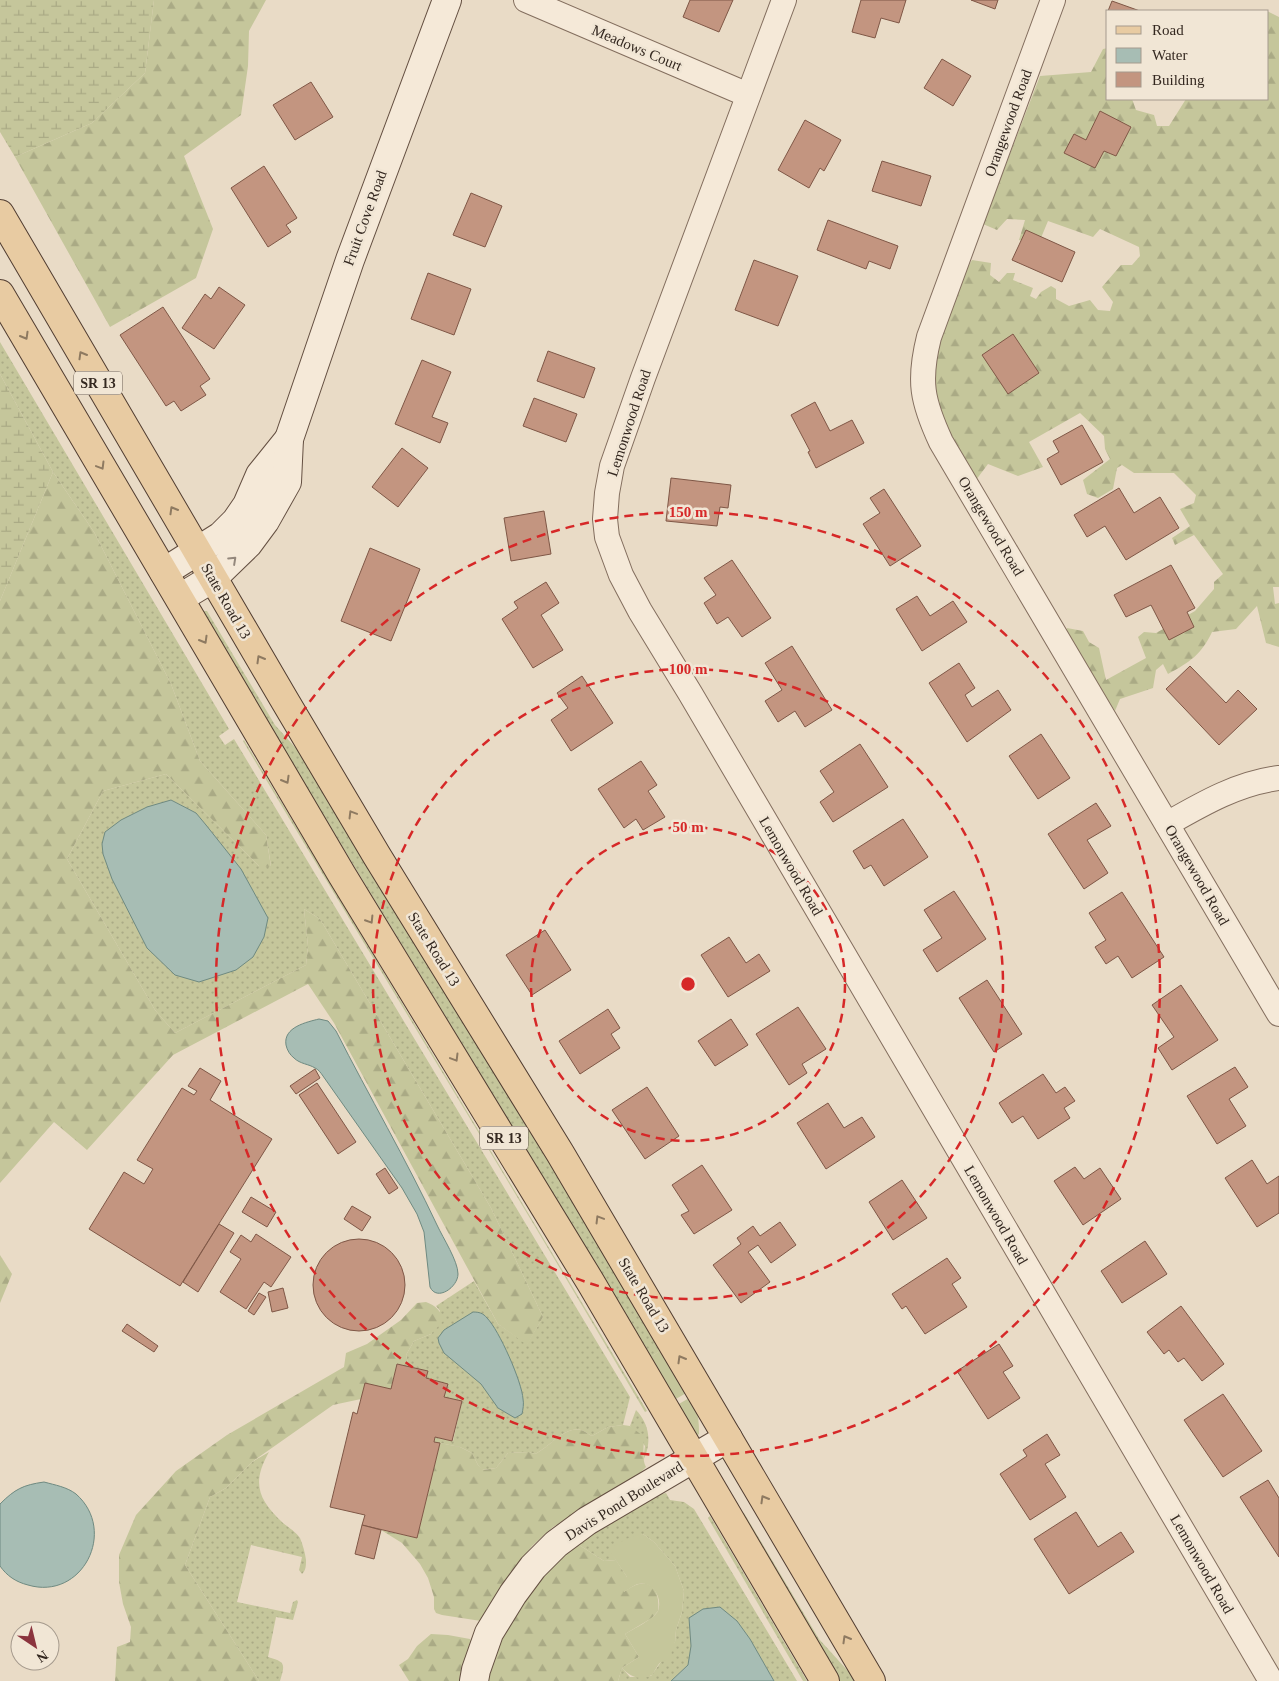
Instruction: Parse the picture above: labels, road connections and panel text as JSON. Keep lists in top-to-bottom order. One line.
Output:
{"streets":{"main road":["SR 13","State Road 13"],"street":["Meadows Court","Orangewood Road","Fruit Cove Road","Lemonwood Road","Davis Pond Boulevard"]},"crossings":[["Meadows Court","Lemonwood Road"],["Fruit Cove Road","SR 13"],["Fruit Cove Road","State Road 13"],["SR 13","Davis Pond Boulevard"],["State Road 13","Davis Pond Boulevard"]],"legend":["Road","Water","Building"],"north":"bottom right","rings":["150 m","100 m","50 m"]}
